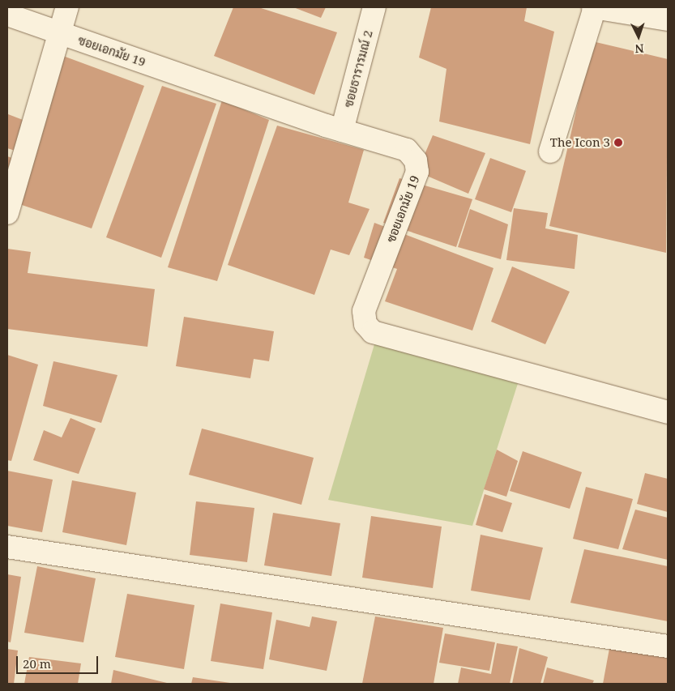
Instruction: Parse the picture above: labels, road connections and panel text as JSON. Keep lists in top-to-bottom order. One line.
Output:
{"streets":{"street":["ซอยเอกมัย 19","ซอยธารารมณ์ 2"]},"crossings":[["ซอยเอกมัย 19","ซอยธารารมณ์ 2"]],"places":["The Icon 3"],"scale_bar":"20 m","north":"bottom"}
